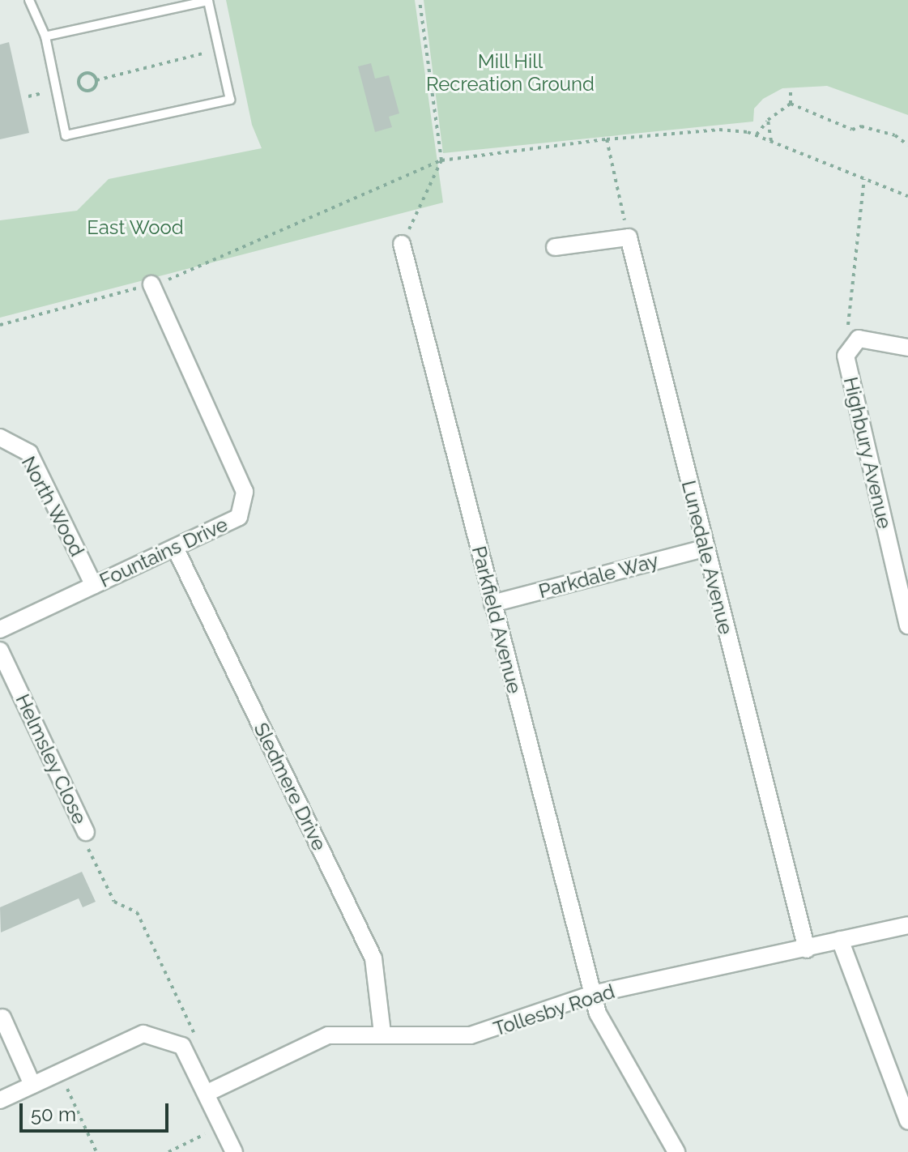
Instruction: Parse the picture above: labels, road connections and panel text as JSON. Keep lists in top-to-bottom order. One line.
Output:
{"streets":{"street":["Highbury Avenue","North Wood","Fountains Drive","Lunedale Avenue","Parkdale Way","Parkfield Avenue","Helmsley Close","Sledmere Drive","Tollesby Road"]},"crossings":[["North Wood","Fountains Drive"],["Fountains Drive","Sledmere Drive"],["Lunedale Avenue","Parkdale Way"],["Lunedale Avenue","Tollesby Road"],["Parkdale Way","Parkfield Avenue"],["Parkfield Avenue","Tollesby Road"],["Sledmere Drive","Tollesby Road"]],"parks":["Mill Hill Recreation Ground","East Wood"],"scale_bar":"50 m"}
